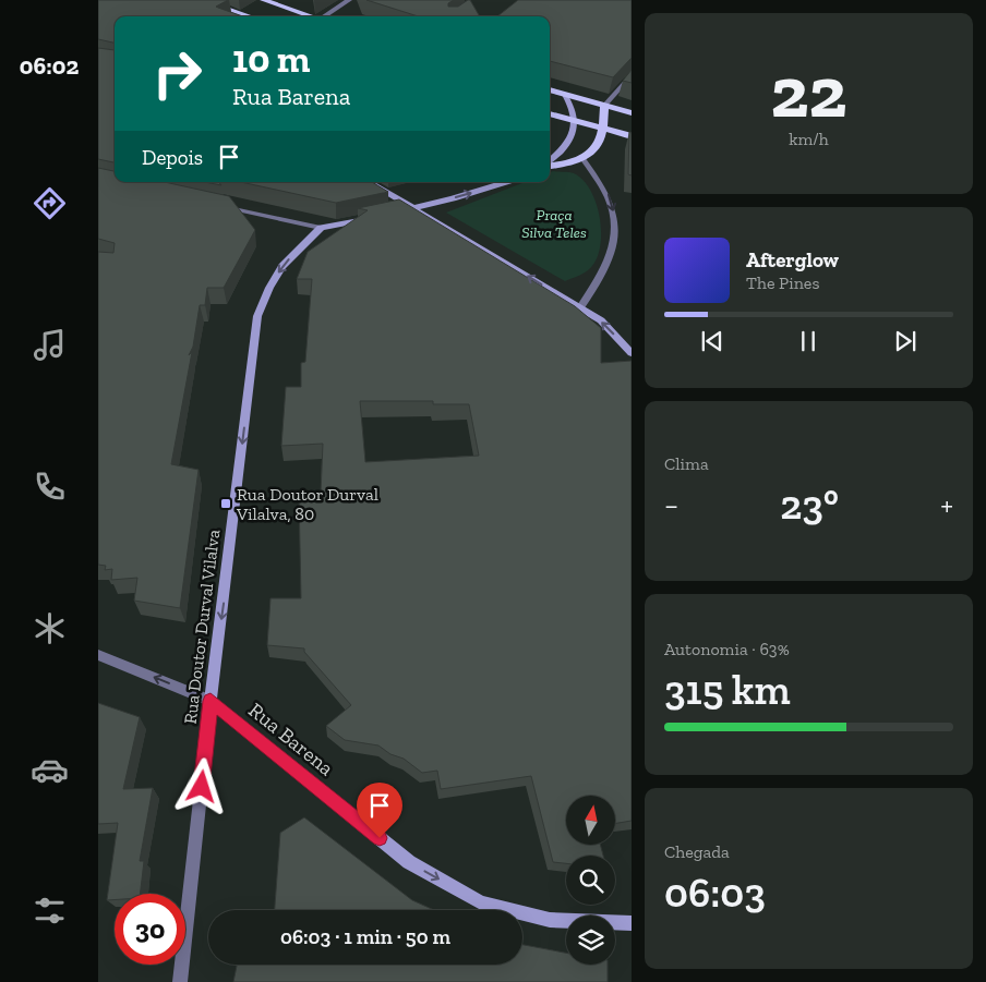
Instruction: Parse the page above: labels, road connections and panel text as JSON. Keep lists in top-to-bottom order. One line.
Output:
{"streets":{"main road":["Rua Doutor Durval Vilalva","Rua Barena"]},"crossings":[["Rua Doutor Durval Vilalva","Rua Barena"]],"one_way":["Rua Doutor Durval Vilalva"],"parks":["Praça Silva Teles"],"places":{"transit":["Rua Doutor Durval Vilalva, 80"]},"north":"top","page":{"tabs":"06:02","tile":[["22","km/h"],"Clima",["Autonomia · 63%","315 km"],["Chegada","06:03"]],"turn":["10 m","Rua Barena"],"then":"Depois","song":["Afterglow","The Pines"],"heat":["−","23°","+"],"limit":"30","trip":"06:03 · 1 min · 50 m"}}
